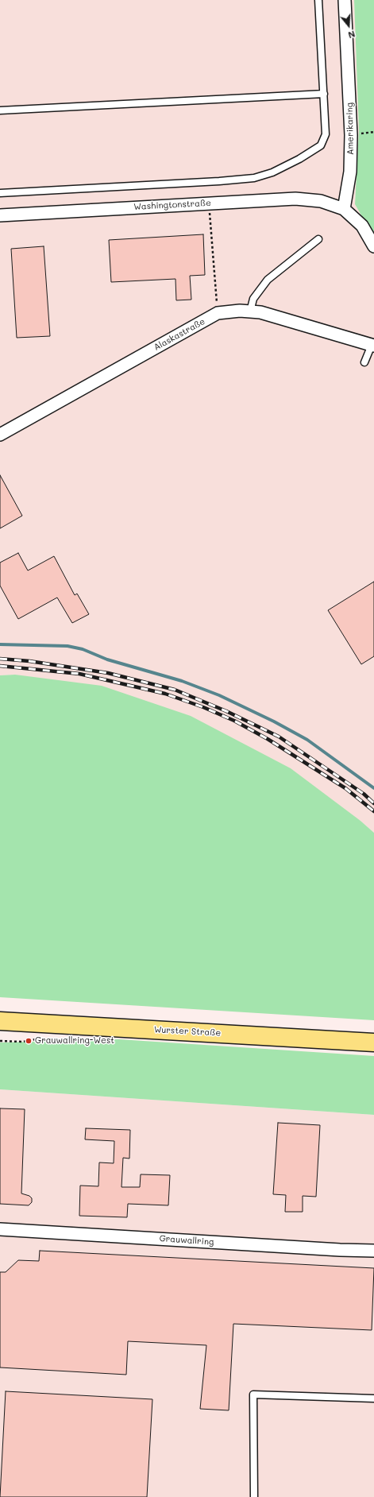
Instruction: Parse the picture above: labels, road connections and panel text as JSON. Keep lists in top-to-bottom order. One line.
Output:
{"streets":{"main road":["Wurster Straße"],"street":["Amerikaring","Washingtonstraße","Alaskastraße","Grauwallring"]},"crossings":[["Amerikaring","Washingtonstraße"]],"places":["Grauwallring-West"],"north":"bottom"}
